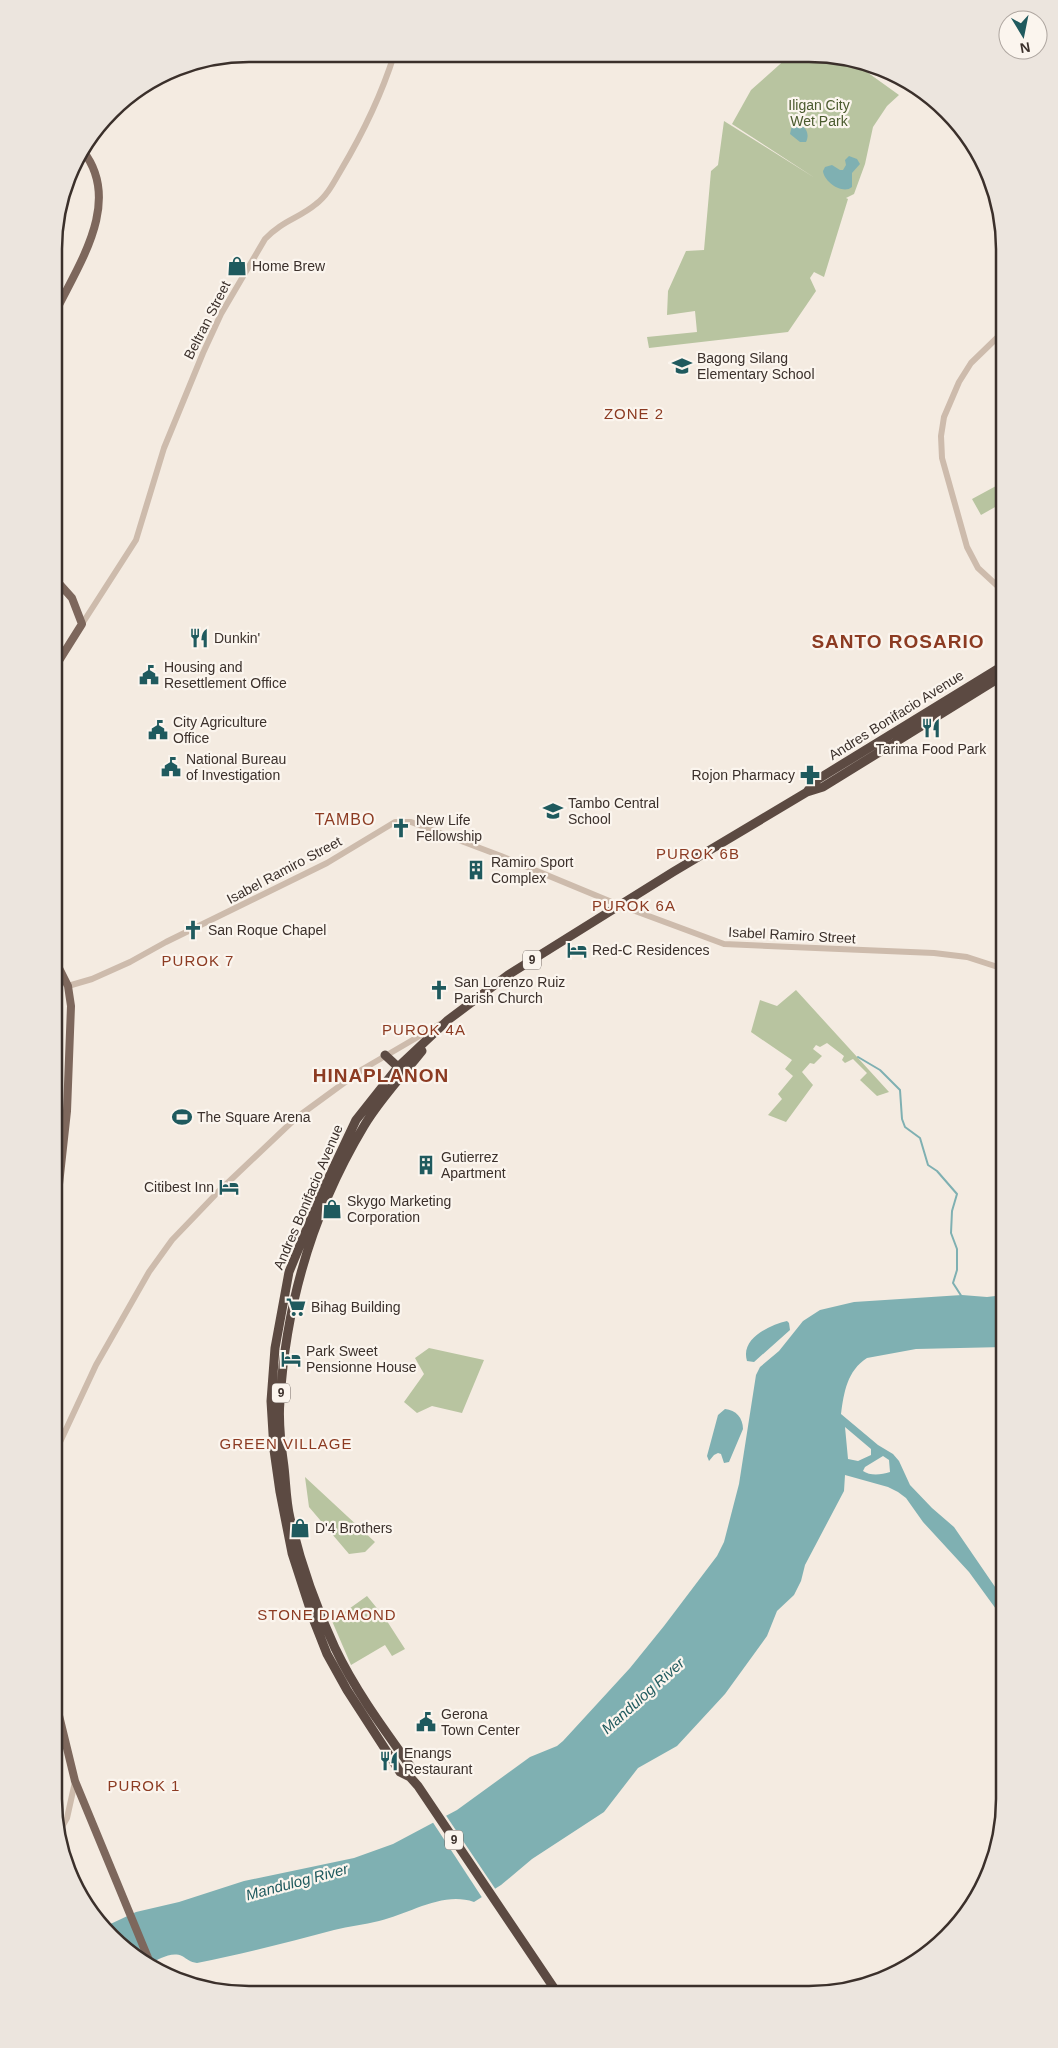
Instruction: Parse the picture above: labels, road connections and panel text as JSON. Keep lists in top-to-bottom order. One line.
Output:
{"streets":{"highway":["Andres Bonifacio Avenue","9"],"street":["Beltran Street","Isabel Ramiro Street"]},"crossings":[["Andres Bonifacio Avenue","Isabel Ramiro Street"]],"districts":["ZONE 2","SANTO ROSARIO","TAMBO","PUROK 6B","PUROK 6A","PUROK 7","PUROK 4A","HINAPLANON","GREEN VILLAGE","STONE DIAMOND","PUROK 1"],"water":["Mandulog River"],"parks":["Iligan City Wet Park"],"places":{"shop":["Home Brew","Skygo Marketing Corporation","D'4 Brothers"],"school or university":["Bagong Silang Elementary School","Tambo Central School"],"restaurant":["Dunkin'","Tarima Food Park","Enangs Restaurant"],"public building":["Housing and Resettlement Office","City Agriculture Office","National Bureau of Investigation","Gerona Town Center"],"pharmacy":["Rojon Pharmacy"],"church":["New Life Fellowship","San Roque Chapel","San Lorenzo Ruiz Parish Church"],"building":["Ramiro Sport Complex","Gutierrez Apartment"],"hotel":["Red-C Residences","Citibest Inn","Park Sweet Pensionne House"],"sports":["The Square Arena"],"supermarket":["Bihag Building"]},"north":"bottom"}
